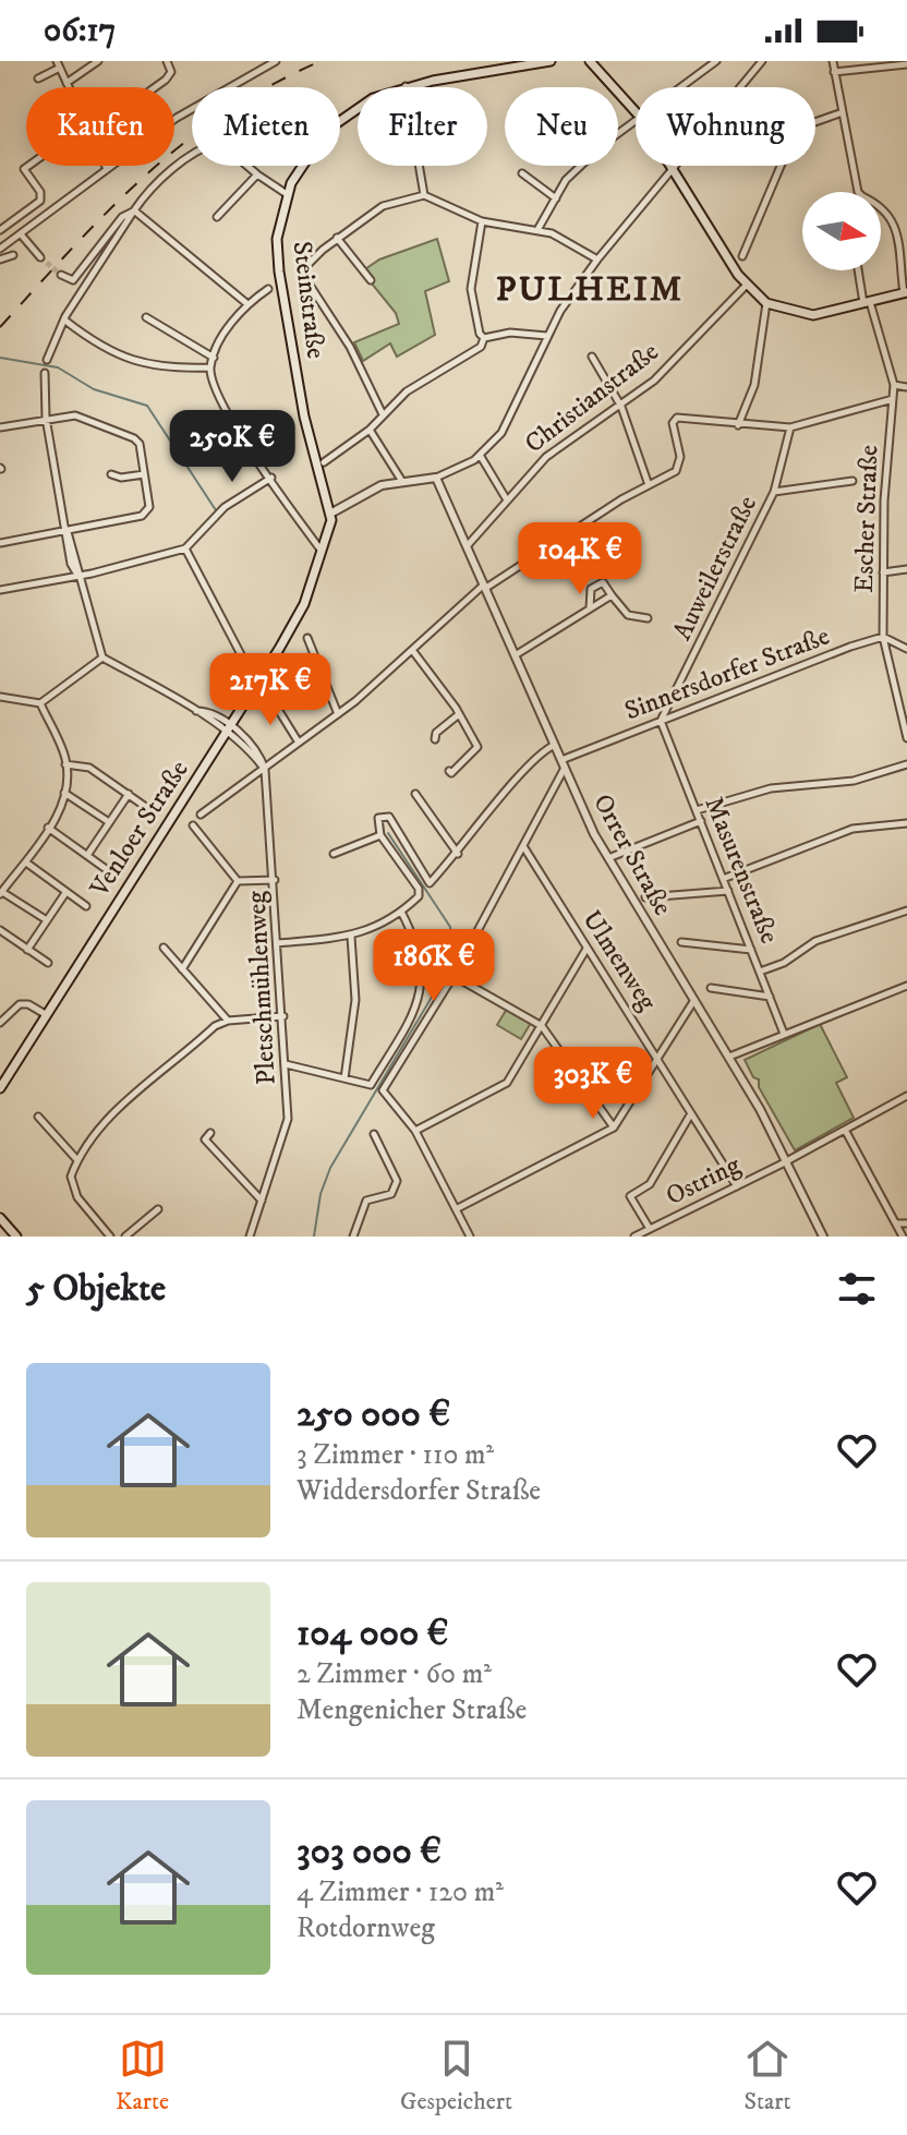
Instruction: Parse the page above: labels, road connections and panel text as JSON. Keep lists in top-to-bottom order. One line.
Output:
{"streets":{"main road":["Steinstraße","Venloer Straße"],"street":["Christianstraße","Escher Straße","Auweilerstraße","Sinnersdorfer Straße","Orrer Straße","Masurenstraße","Ulmenweg","Pletschmühlenweg","Ostring"]},"crossings":[["Steinstraße","Venloer Straße"],["Christianstraße","Orrer Straße"],["Escher Straße","Sinnersdorfer Straße"],["Auweilerstraße","Sinnersdorfer Straße"],["Auweilerstraße","Masurenstraße"],["Sinnersdorfer Straße","Orrer Straße"],["Sinnersdorfer Straße","Masurenstraße"],["Orrer Straße","Ostring"],["Ulmenweg","Ostring"]],"districts":["PULHEIM"],"north":"right","page":{"status":"06:17","chip":["Kaufen","Mieten","Filter","Neu","Wohnung"],"price":["250K €","104K €","217K €","186K €","303K €"],"heading":"5 Objekte","list":[{"name":"250 000 €","note":"3 Zimmer · 110 m² · Widdersdorfer Straße"},{"name":"104 000 €","note":"2 Zimmer · 60 m² · Mengenicher Straße"},{"name":"303 000 €","note":"4 Zimmer · 120 m² · Rotdornweg"}],"tabs":["Karte","Gespeichert","Start"]}}
